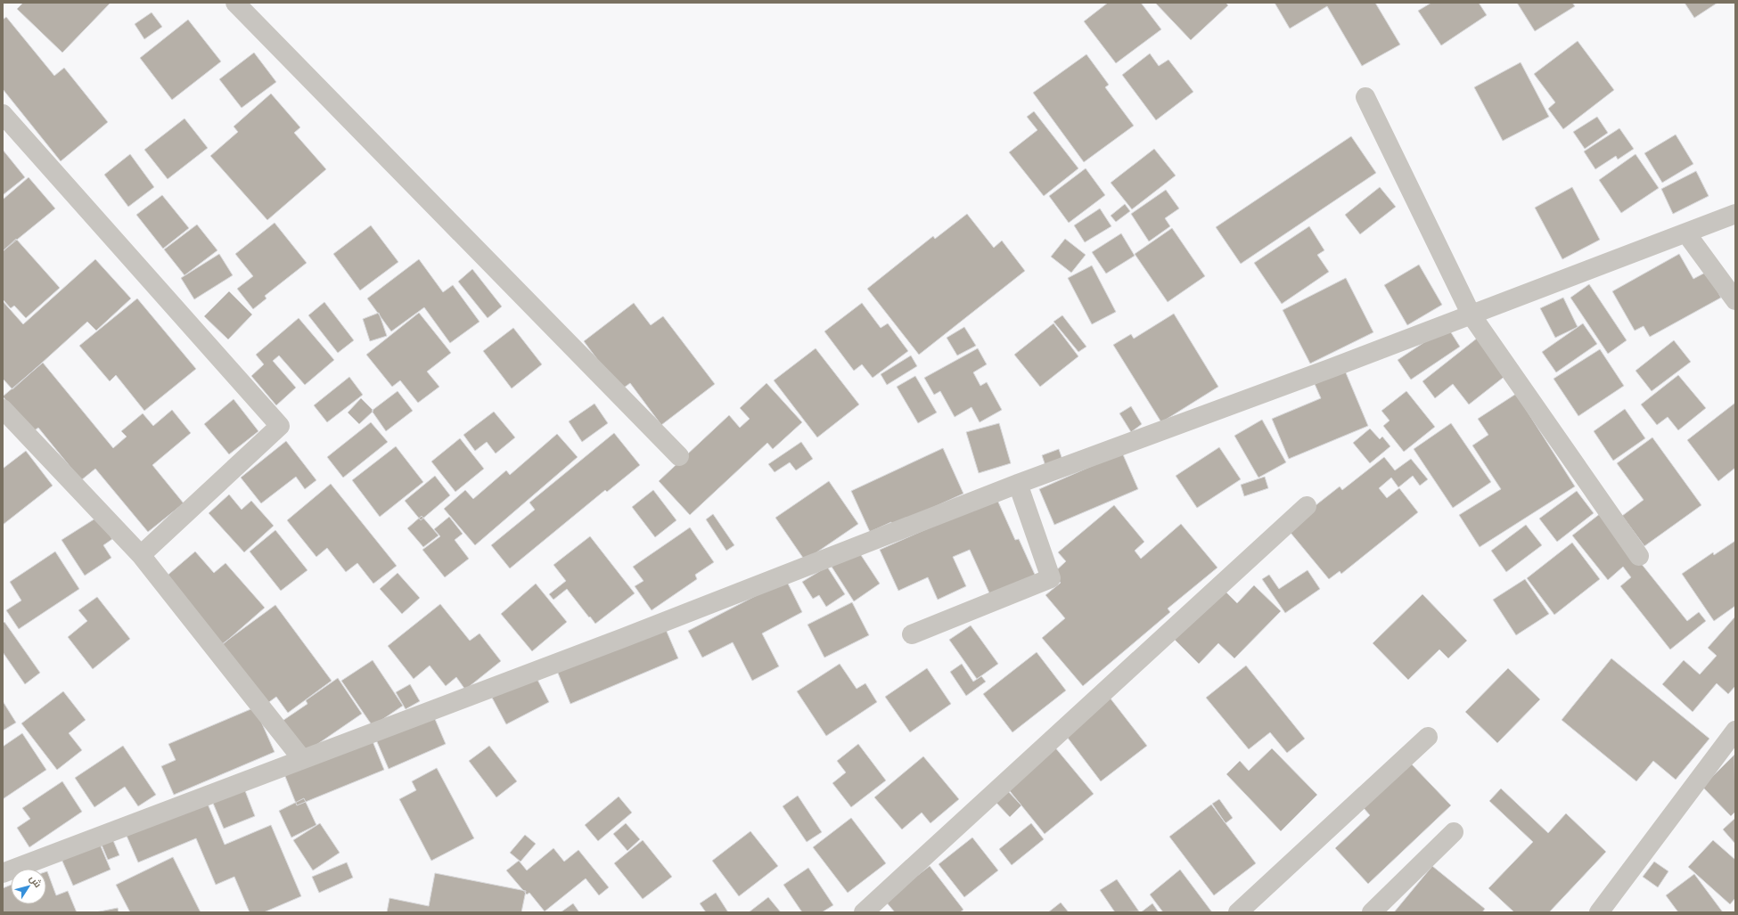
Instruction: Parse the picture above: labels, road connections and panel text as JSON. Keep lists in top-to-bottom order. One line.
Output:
{"north":"top right"}
